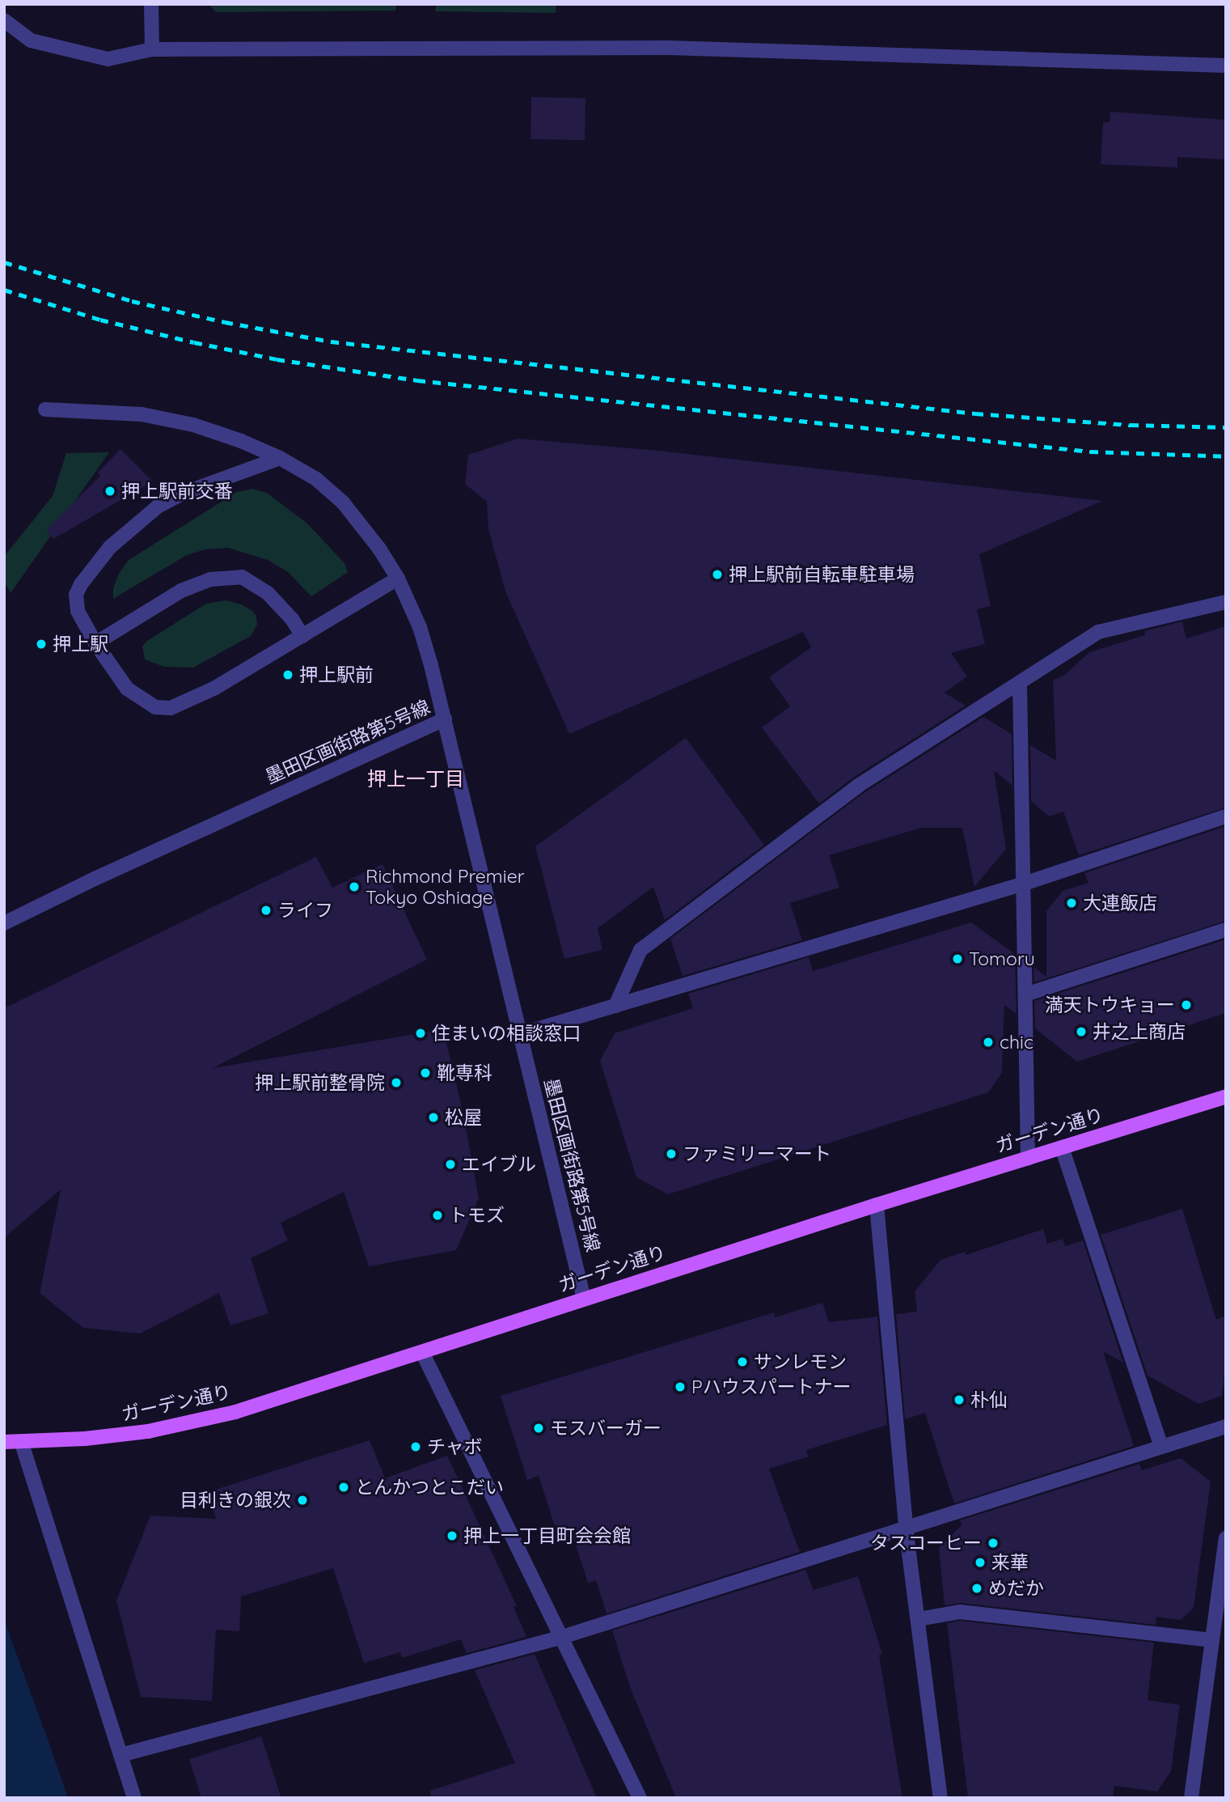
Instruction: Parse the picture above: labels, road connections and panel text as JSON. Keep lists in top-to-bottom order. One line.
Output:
{"streets":{"main road":["ガーデン通り"],"street":["墨田区画街路第5号線"]},"crossings":[["墨田区画街路第5号線","ガーデン通り"]],"districts":["押上一丁目"],"places":["押上駅前交番","押上駅前自転車駐車場","押上駅","押上駅前","Richmond Premier Tokyo Oshiage","大連飯店","ライフ","Tomoru","満天トウキョー","井之上商店","住まいの相談窓口","chic","靴専科","押上駅前整骨院","松屋","ファミリーマート","エイブル","トモズ","サンレモン","Pハウスパートナー","朴仙","モスバーガー","チャボ","とんかつとこだい","目利きの銀次","押上一丁目町会会館","タスコーヒー","来華","めだか"]}
